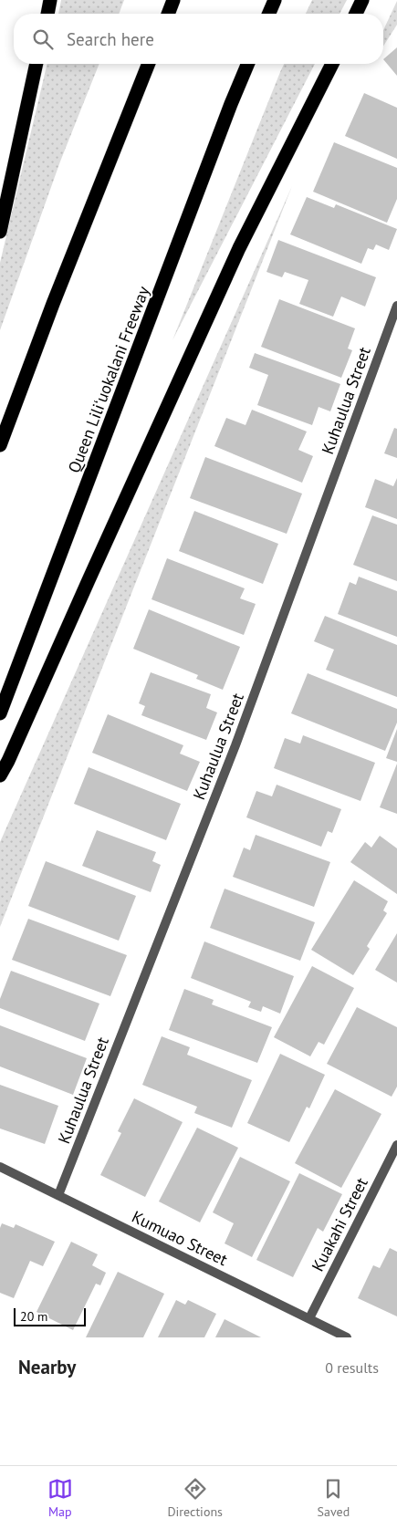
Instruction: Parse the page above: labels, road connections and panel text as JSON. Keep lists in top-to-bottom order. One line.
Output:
{"streets":{"highway":["Queen Liliʻuokalani Freeway"],"street":["Kuhaulua Street","Kuakahi Street","Kumuao Street"]},"crossings":[["Kuhaulua Street","Kumuao Street"],["Kuakahi Street","Kumuao Street"]],"scale_bar":"20 m","page":{"search":"Search here","scale":"20 m","heading":["Nearby","0 results"],"nav":["Map","Directions","Saved"]}}
